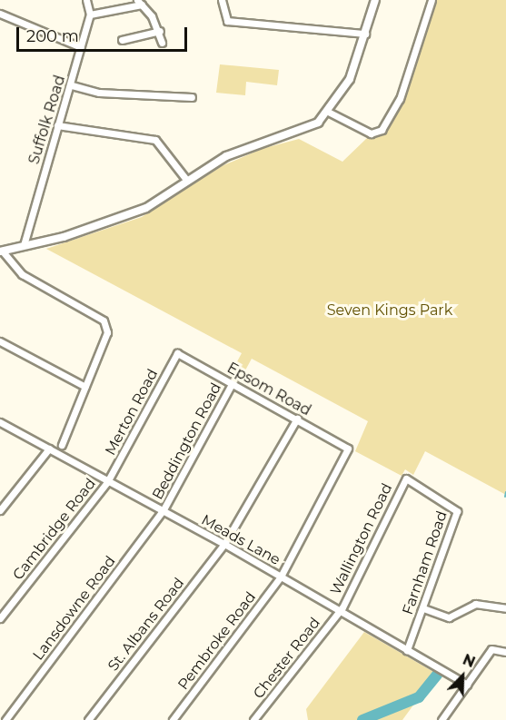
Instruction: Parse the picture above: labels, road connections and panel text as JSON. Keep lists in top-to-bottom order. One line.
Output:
{"streets":{"street":["Suffolk Road","Epsom Road","Merton Road","Beddington Road","Cambridge Road","Wallington Road","Meads Lane","Farnham Road","Lansdowne Road","St. Albans Road","Pembroke Road","Chester Road"]},"crossings":[["Epsom Road","Merton Road"],["Epsom Road","Beddington Road"],["Epsom Road","St. Albans Road"],["Epsom Road","Pembroke Road"],["Merton Road","Cambridge Road"],["Merton Road","Meads Lane"],["Beddington Road","Meads Lane"],["Beddington Road","Lansdowne Road"],["Cambridge Road","Meads Lane"],["Wallington Road","Meads Lane"],["Wallington Road","Farnham Road"],["Wallington Road","Chester Road"],["Meads Lane","Farnham Road"],["Meads Lane","Lansdowne Road"],["Meads Lane","St. Albans Road"],["Meads Lane","Pembroke Road"],["Meads Lane","Chester Road"]],"parks":["Seven Kings Park"],"scale_bar":"200 m","north":"top right"}
